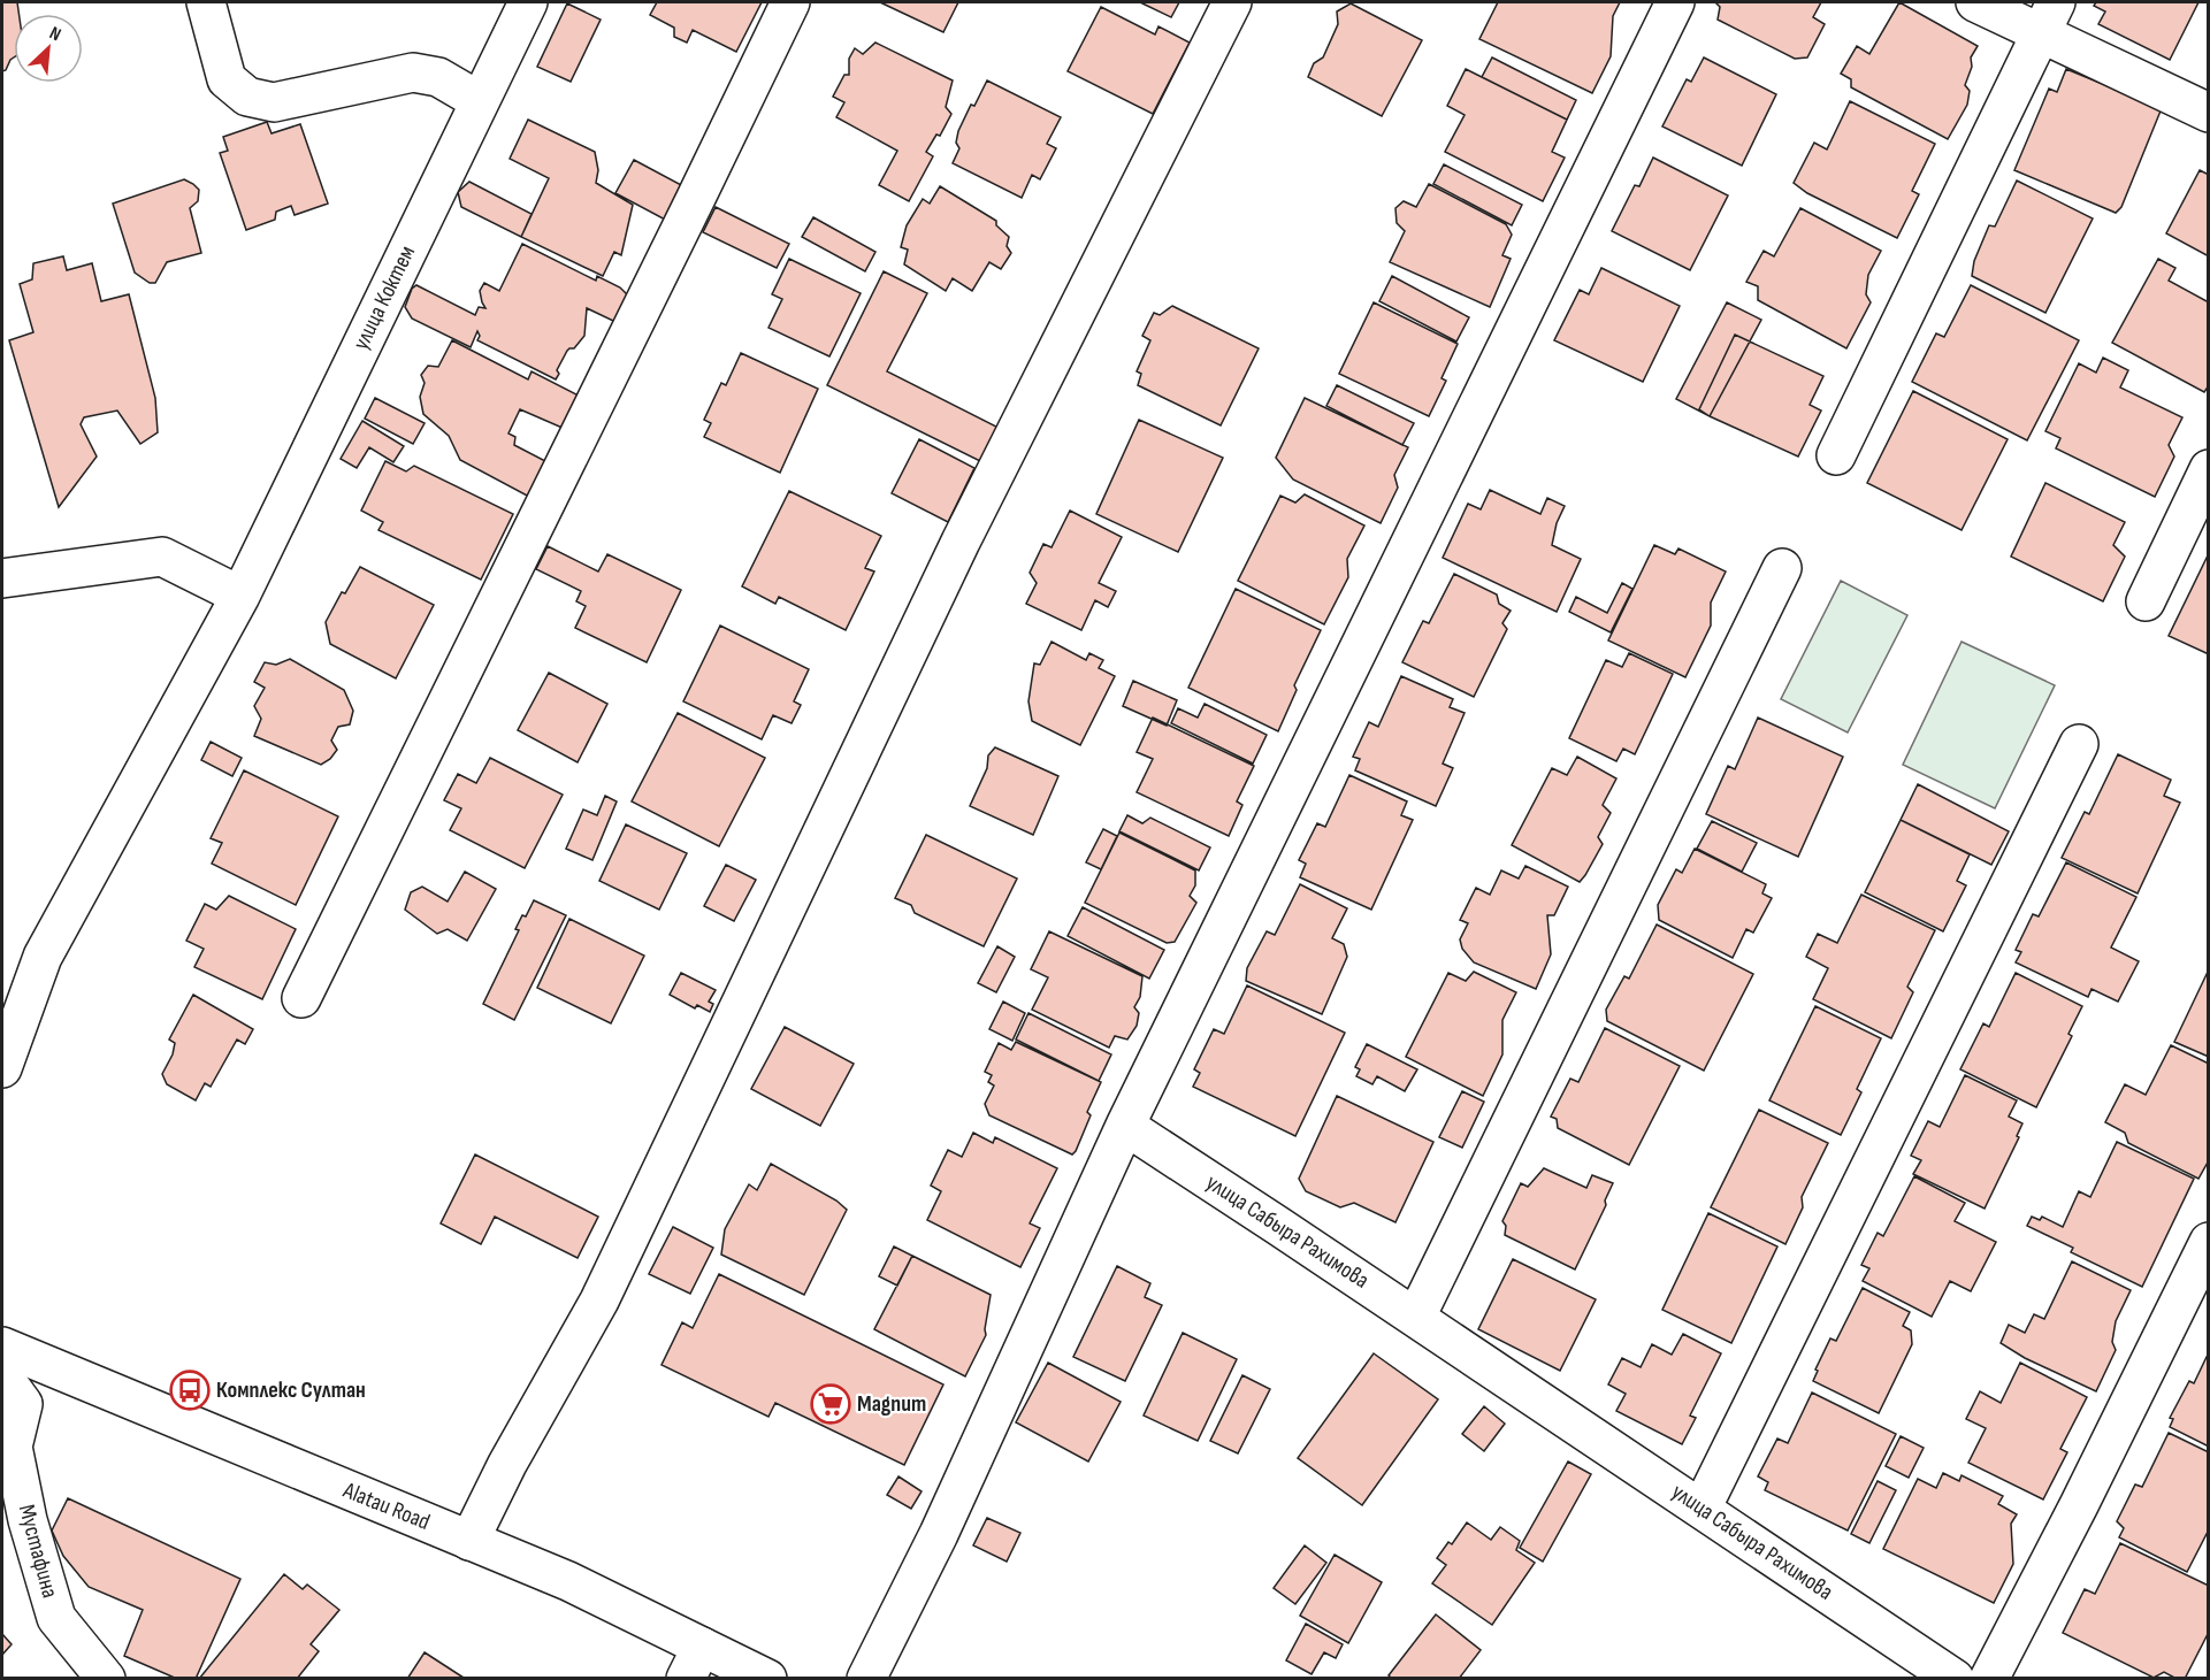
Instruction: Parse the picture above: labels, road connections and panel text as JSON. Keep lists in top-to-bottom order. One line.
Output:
{"streets":{"street":["улица Коктем","улица Сабыра Рахимова","Alatau Road","Мустафина"]},"places":{"bus stop":["Комплекс Султан"],"supermarket":["Magnum"]},"north":"top right"}
